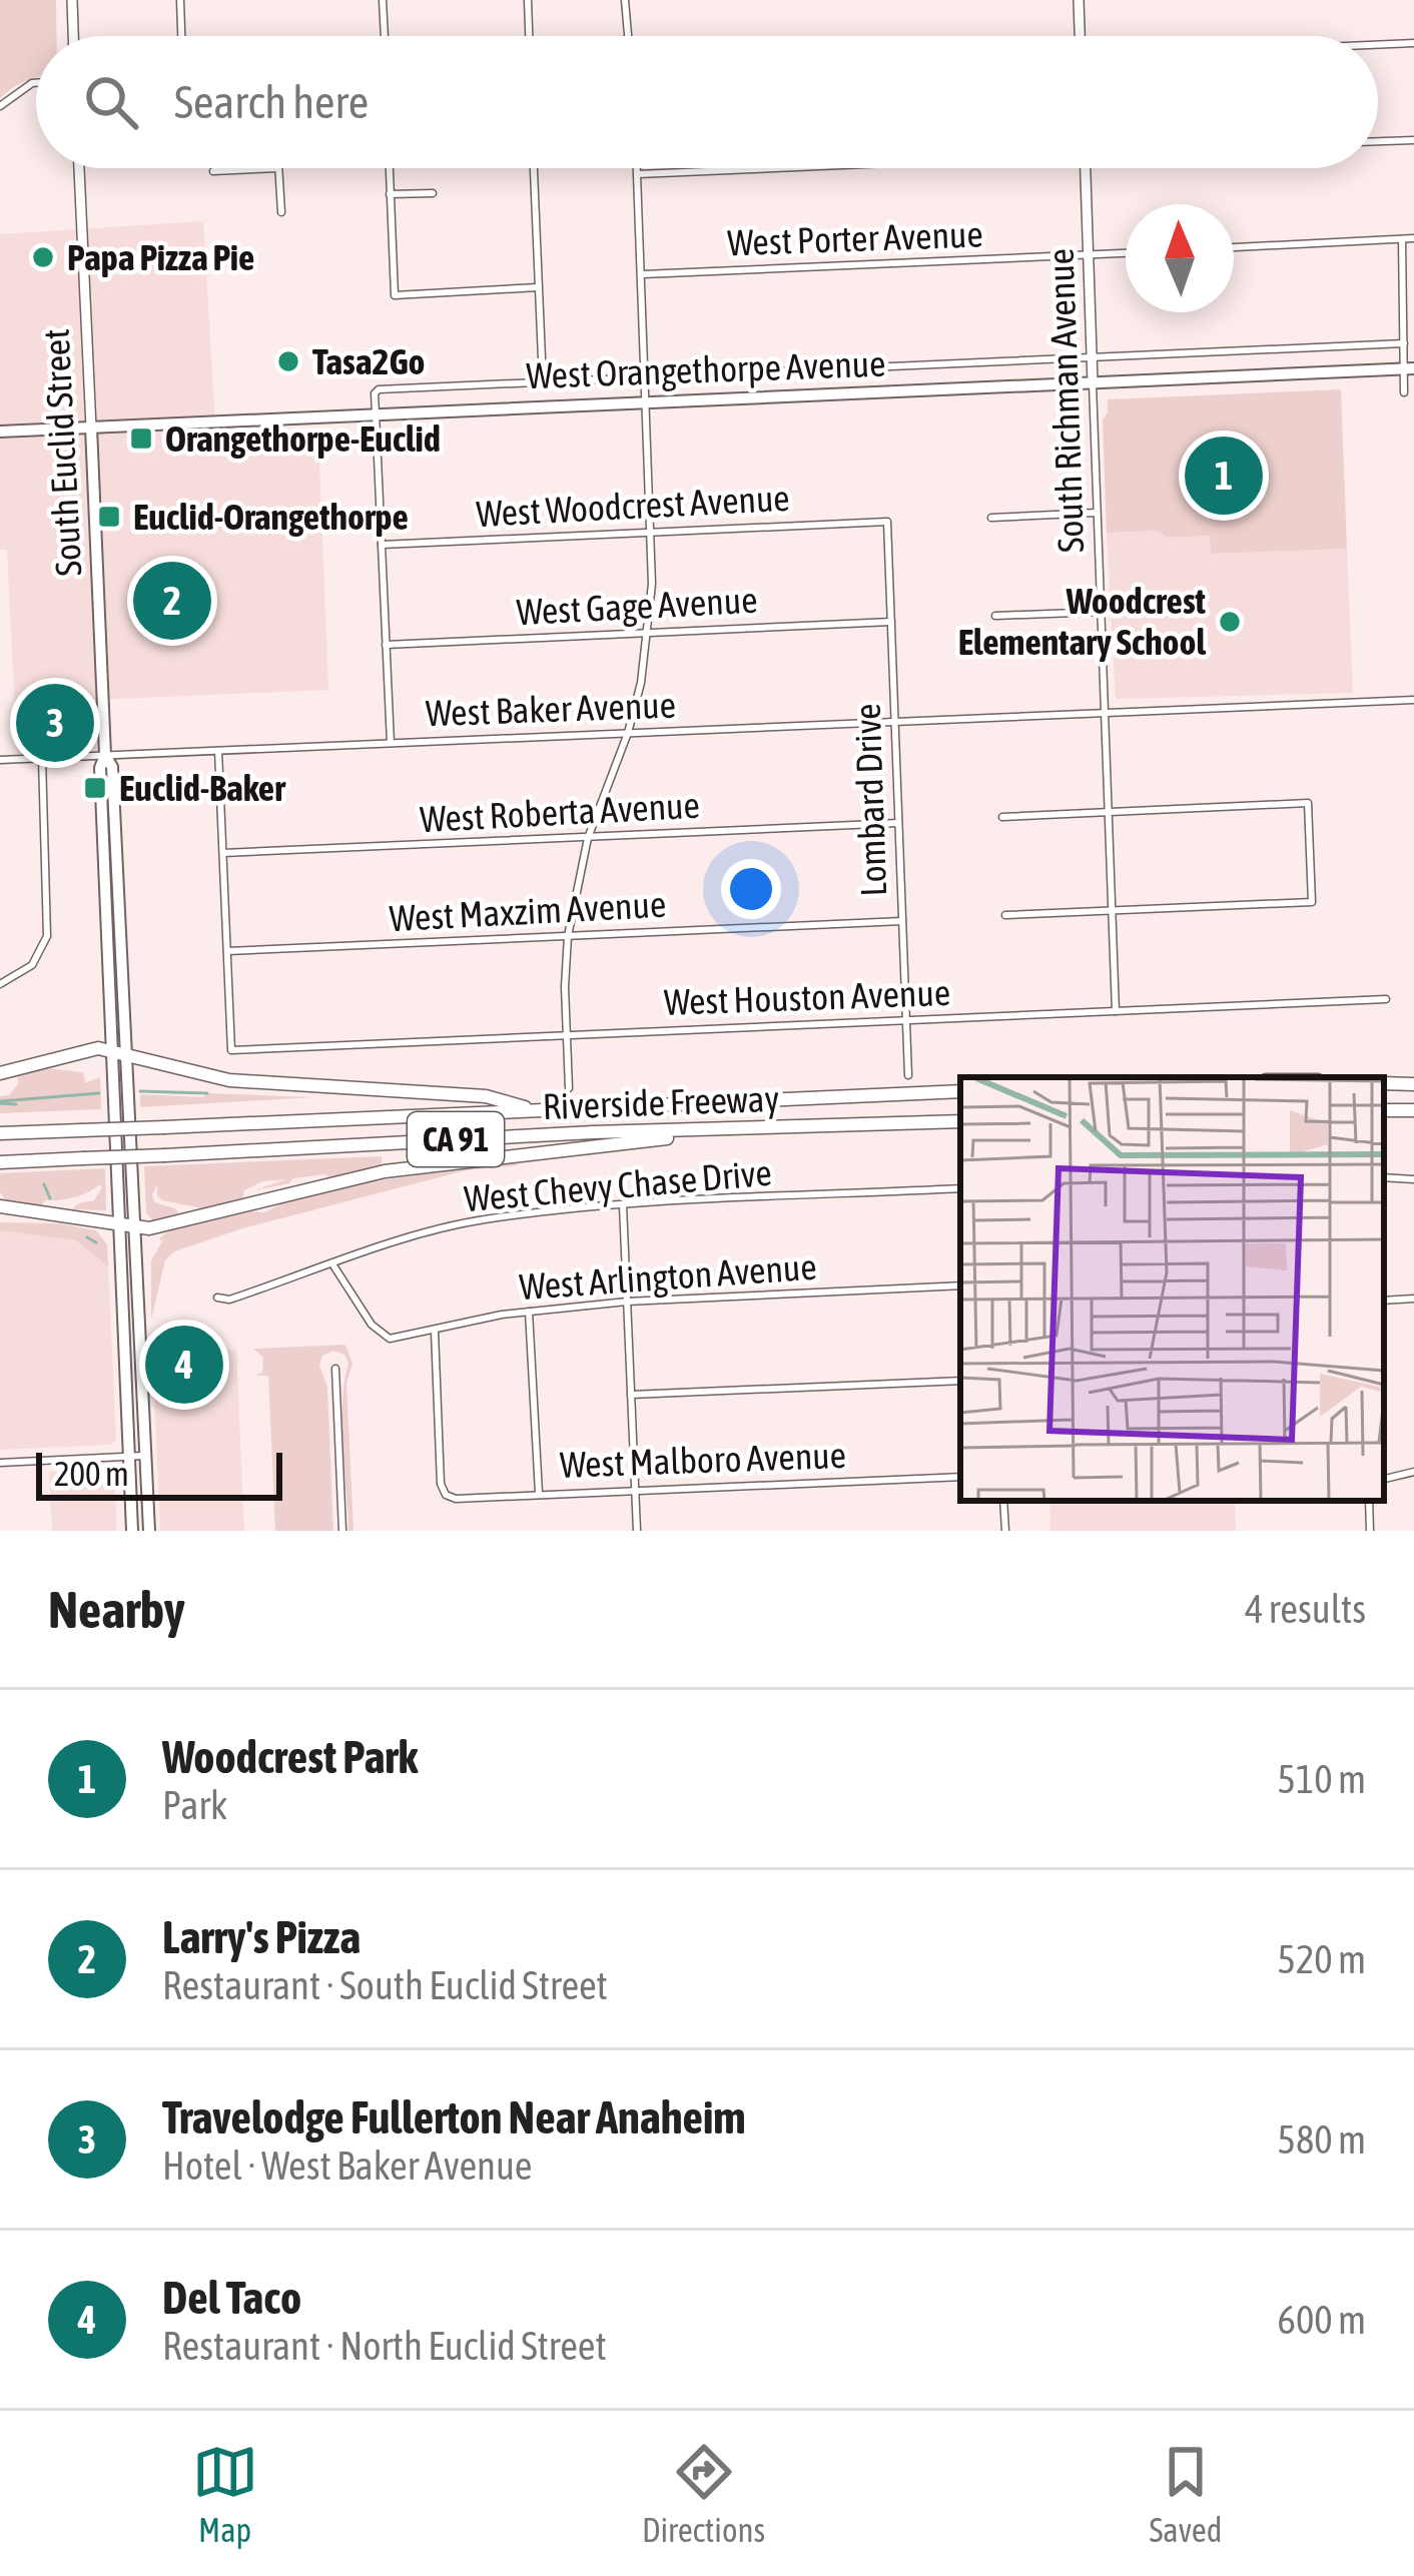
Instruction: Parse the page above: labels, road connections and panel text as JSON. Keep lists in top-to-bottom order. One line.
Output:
{"streets":{"highway":["Riverside Freeway","CA 91"],"main road":["West Orangethorpe Avenue","South Richman Avenue","South Euclid Street"],"street":["West Porter Avenue","West Woodcrest Avenue","West Gage Avenue","West Baker Avenue","Lombard Drive","West Roberta Avenue","West Maxzim Avenue","West Houston Avenue","West Chevy Chase Drive","West Arlington Avenue","West Malboro Avenue"]},"crossings":[["West Porter Avenue","South Richman Avenue"],["West Orangethorpe Avenue","South Richman Avenue"],["West Orangethorpe Avenue","South Euclid Street"],["South Richman Avenue","West Baker Avenue"],["South Richman Avenue","West Houston Avenue"],["South Euclid Street","West Baker Avenue"],["West Woodcrest Avenue","Lombard Drive"],["West Gage Avenue","Lombard Drive"],["West Baker Avenue","Lombard Drive"],["Lombard Drive","West Roberta Avenue"],["Lombard Drive","West Maxzim Avenue"],["Lombard Drive","West Houston Avenue"],["West Maxzim Avenue","West Houston Avenue"],["West Chevy Chase Drive","West Arlington Avenue"],["West Arlington Avenue","West Malboro Avenue"]],"places":{"other":["Papa Pizza Pie","Tasa2Go","Woodcrest Elementary School"],"transit":["Orangethorpe-Euclid","Euclid-Orangethorpe","Euclid-Baker"]},"scale_bar":"200 m","north":"top","page":{"search":"Search here","pins":["1","2","3","4"],"scale":"200 m","heading":["Nearby","4 results"],"list":[{"mark":"1","name":"Woodcrest Park","note":"Park","value":"510 m"},{"mark":"2","name":"Larry's Pizza","note":"Restaurant · South Euclid Street","value":"520 m"},{"mark":"3","name":"Travelodge Fullerton Near Anaheim","note":"Hotel · West Baker Avenue","value":"580 m"},{"mark":"4","name":"Del Taco","note":"Restaurant · North Euclid Street","value":"600 m"}],"nav":["Map","Directions","Saved"]}}
